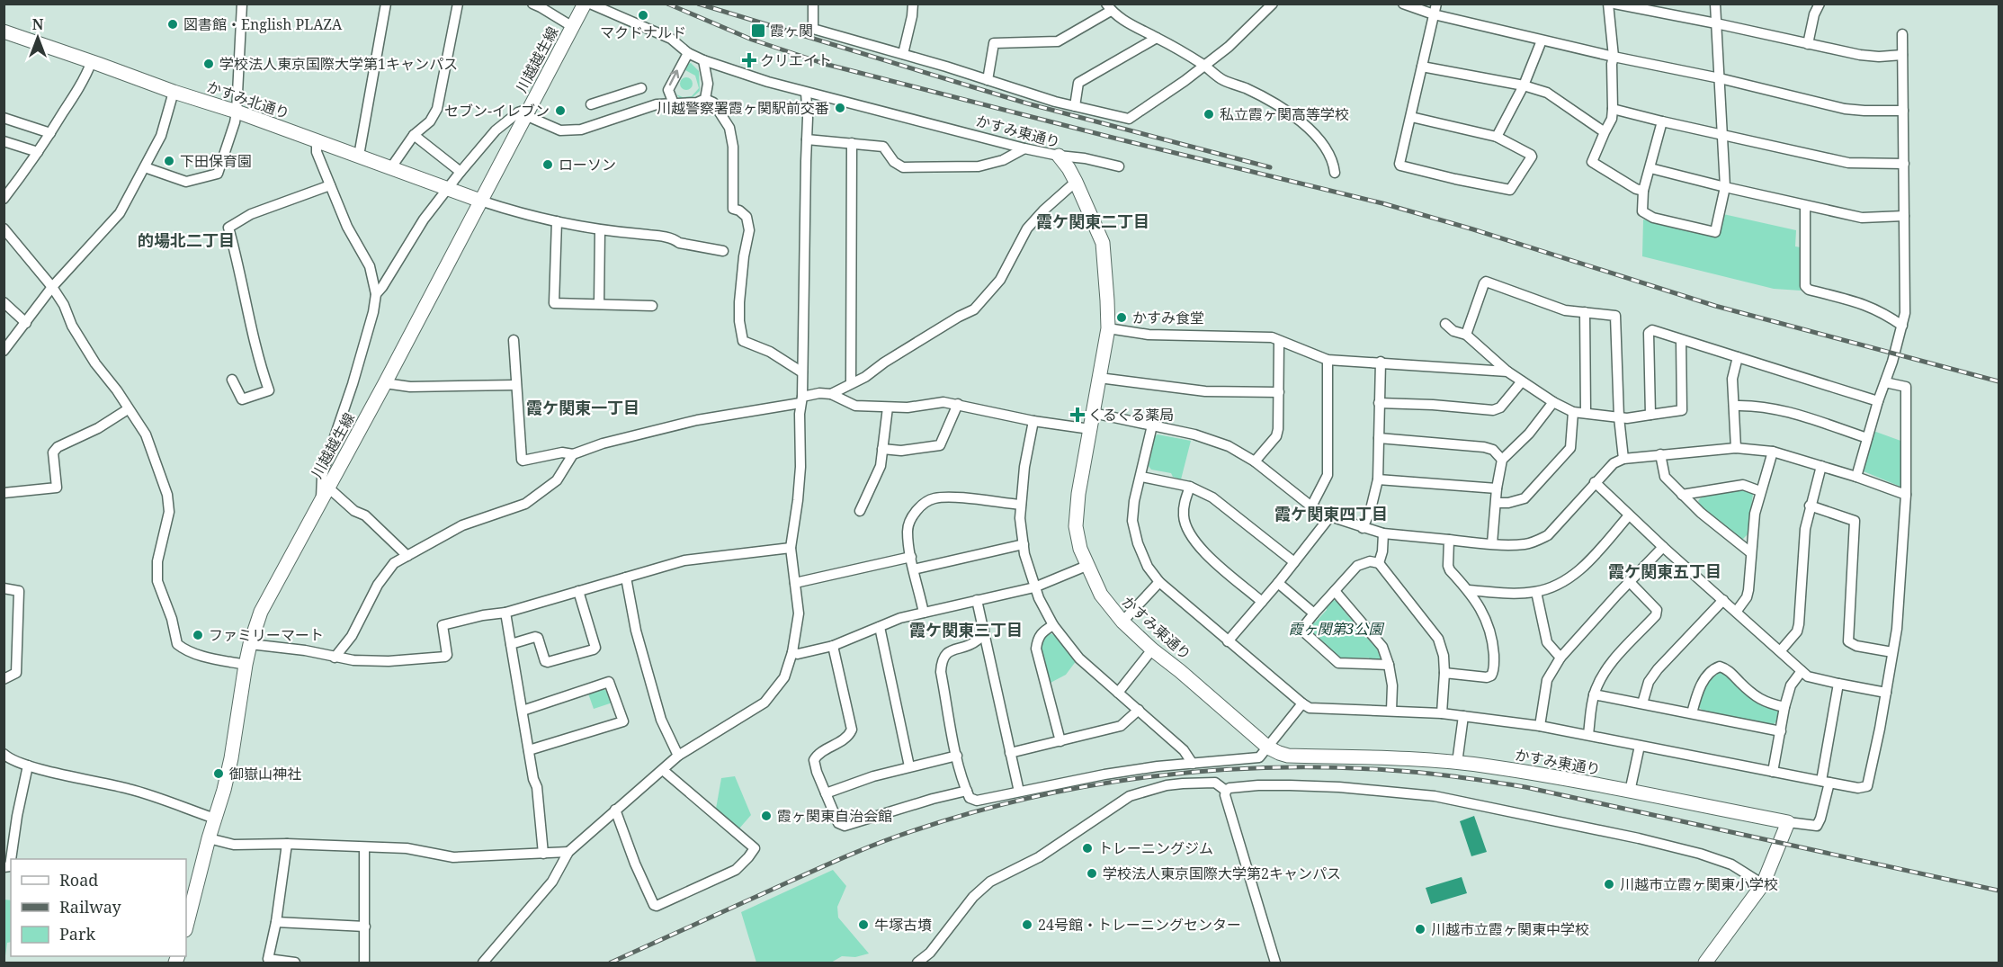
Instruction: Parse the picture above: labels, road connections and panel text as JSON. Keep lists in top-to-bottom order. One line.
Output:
{"streets":{"street":["川越越生線","かすみ北通り","かすみ東通り"]},"crossings":[["川越越生線","かすみ北通り"]],"districts":["霞ケ関東二丁目","的場北二丁目","霞ケ関東一丁目","霞ケ関東四丁目","霞ケ関東五丁目","霞ケ関東三丁目"],"parks":["霞ヶ関第3公園"],"places":{"other":["マクドナルド","図書館・English PLAZA","学校法人東京国際大学第1キャンパス","川越警察署霞ヶ関駅前交番","セブン-イレブン","私立霞ヶ関高等学校","下田保育園","ローソン","かすみ食堂","ファミリーマート","御嶽山神社","霞ヶ関東自治会館","トレーニングジム","学校法人東京国際大学第2キャンパス","川越市立霞ヶ関東小学校","牛塚古墳","24号館・トレーニングセンター","川越市立霞ヶ関東中学校"],"transit":["霞ヶ関"],"health":["クリエイト","くるくる薬局"]},"legend":["Road","Railway","Park"],"north":"top"}
